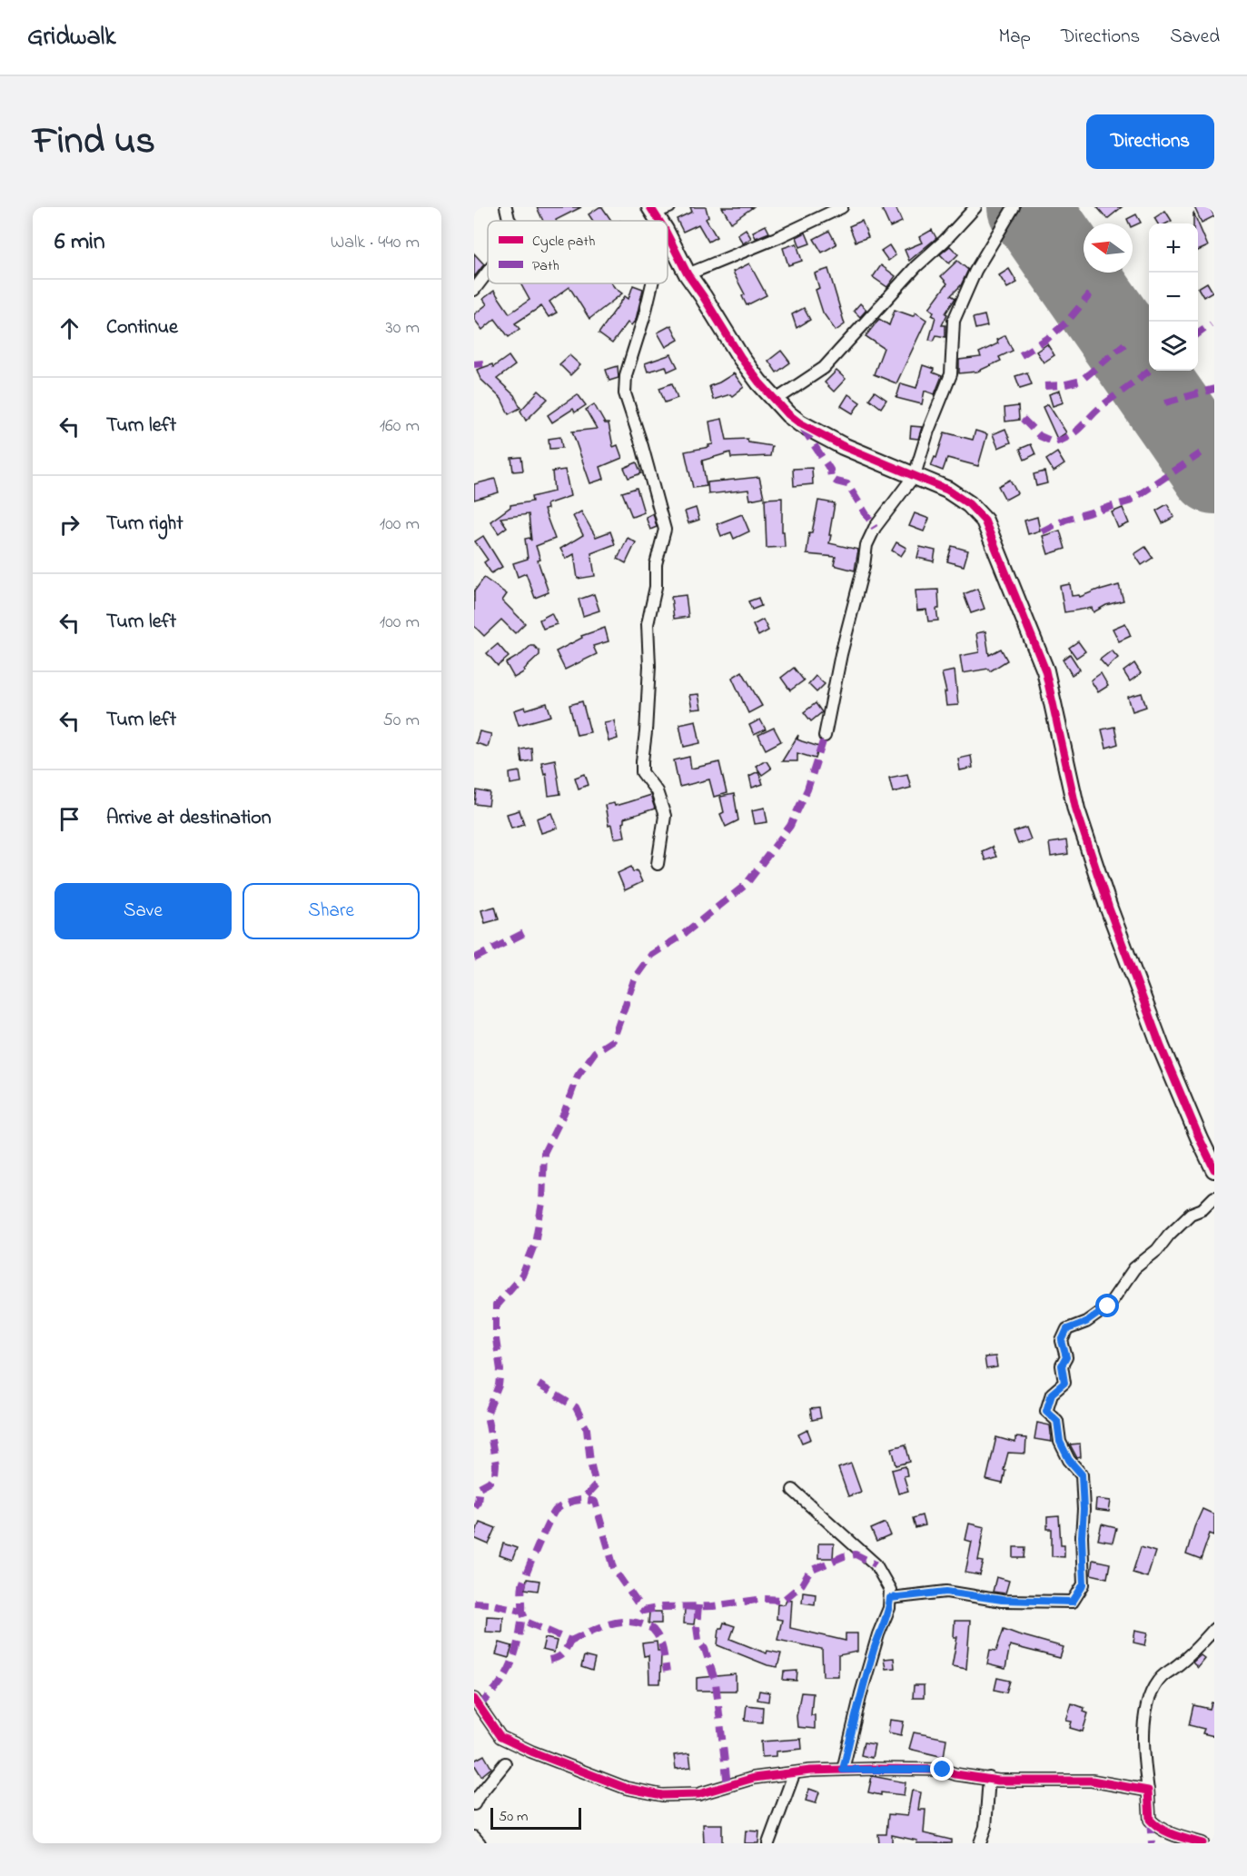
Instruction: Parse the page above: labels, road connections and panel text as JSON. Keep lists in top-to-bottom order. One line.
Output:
{"legend":["Cycle path","Path"],"scale_bar":"50 m","north":"left","page":{"header":"Gridwalk","nav":["Map","Directions","Saved"],"title":"Find us","buttons":["Directions",["Save","Share"]],"heading":["6 min","Walk · 440 m"],"map_buttons":["+","−"],"list":[["Continue","30 m"],["Turn left","160 m"],["Turn right","100 m"],["Turn left","100 m"],["Turn left","50 m"],"Arrive at destination"],"scale":"50 m"}}
